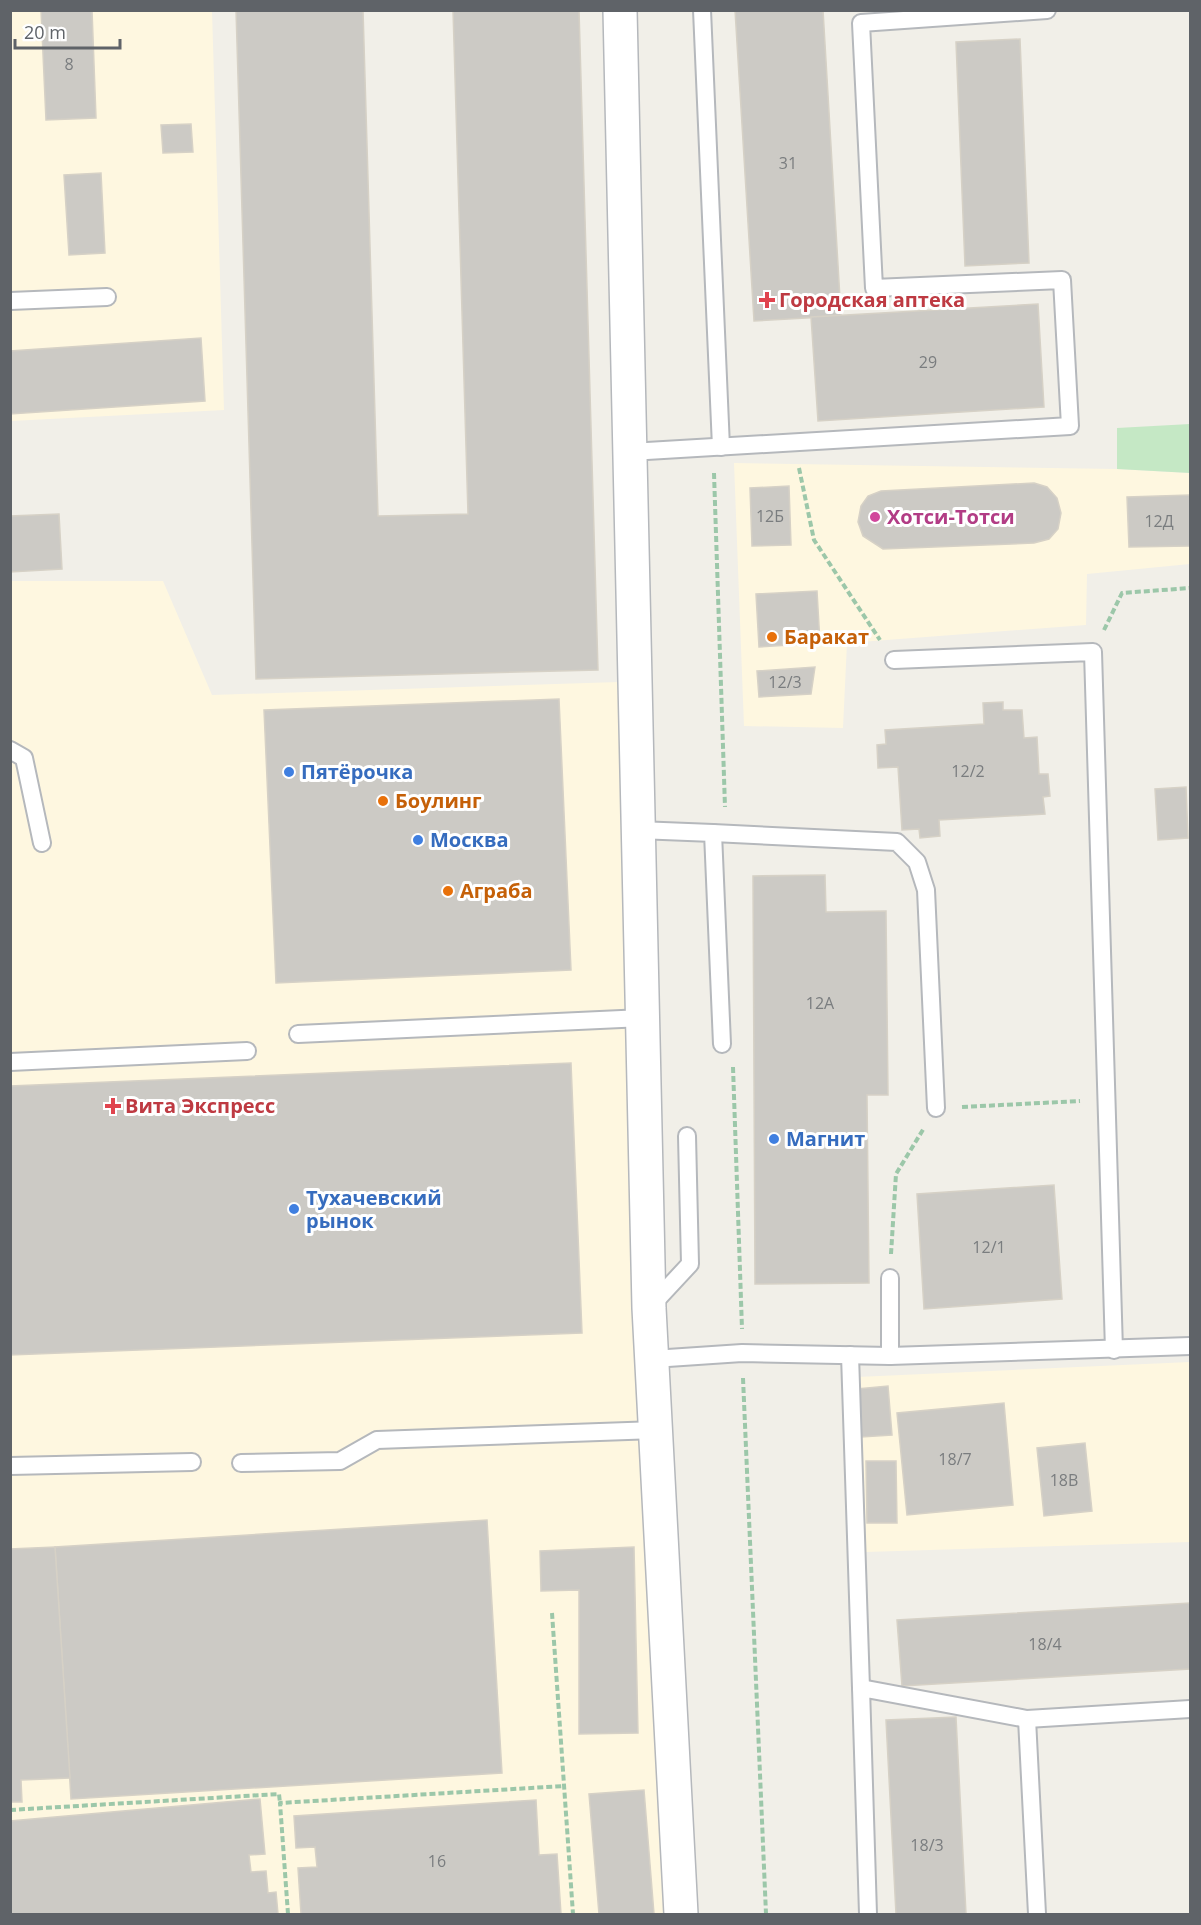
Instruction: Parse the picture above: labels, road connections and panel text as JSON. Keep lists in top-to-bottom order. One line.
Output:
{"places":{"health":["Городская аптека","Вита Экспресс"],"other":["Хотси-Тотси","Баракат","Пятёрочка","Боулинг","Москва","Аграба","Магнит","Тухачевский рынок"]},"house_numbers":["8","31","29","12Б","12Д","12/3","12/2","12А","12/1","18/7","18В","18/4","18/3","16"],"scale_bar":"20 m"}
